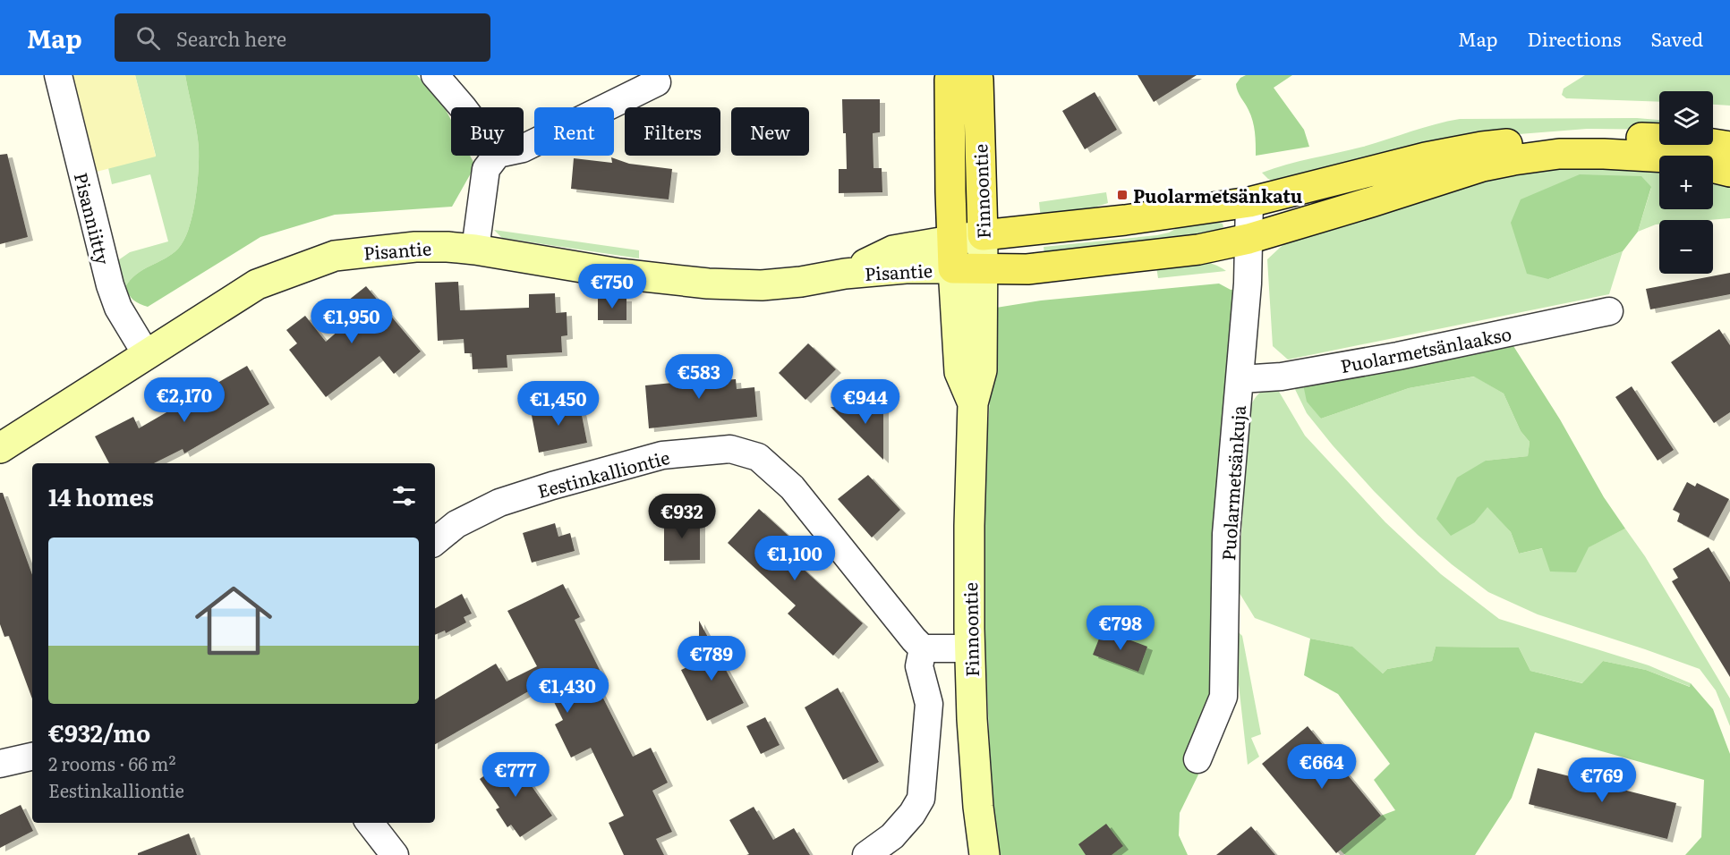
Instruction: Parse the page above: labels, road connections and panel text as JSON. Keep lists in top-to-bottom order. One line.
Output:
{"streets":{"main road":["Finnoontie"],"street":["Pisanniitty","Pisantie","Puolarmetsänlaakso","Eestinkalliontie","Puolarmetsänkuja"]},"crossings":[["Finnoontie","Pisantie"],["Pisanniitty","Pisantie"],["Puolarmetsänlaakso","Puolarmetsänkuja"]],"places":{"transit":["Puolarmetsänkatu"]},"page":{"header":"Map","search":"Search here","nav":["Map","Directions","Saved"],"map_buttons":["+","−"],"chip":["Buy","Rent","Filters","New"],"price":["€750","€1,950","€583","€2,170","€944","€1,450","€932","€1,100","€798","€789","€1,430","€664","€777","€769"],"heading":"14 homes","list":[{"name":"€932/mo","note":"2 rooms · 66 m² · Eestinkalliontie"}]}}
